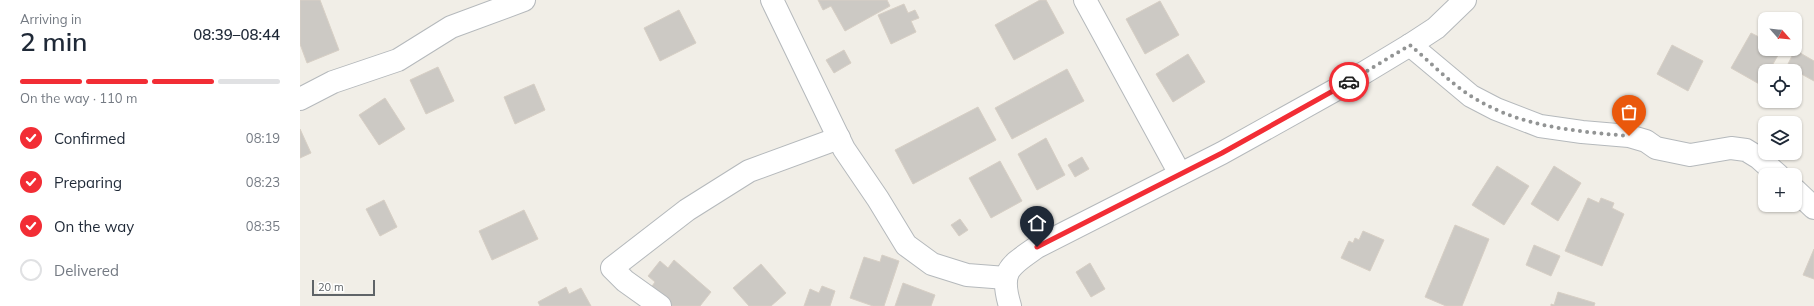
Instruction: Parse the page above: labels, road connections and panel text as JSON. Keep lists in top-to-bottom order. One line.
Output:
{"scale_bar":"20 m","north":"bottom right","page":{"heading":["2 min","Arriving in","08:39–08:44"],"map_buttons":"+","bar":"On the way · 110 m","list":[["Confirmed","08:19"],["Preparing","08:23"],["On the way","08:35"],"Delivered"],"scale":"20 m"}}
